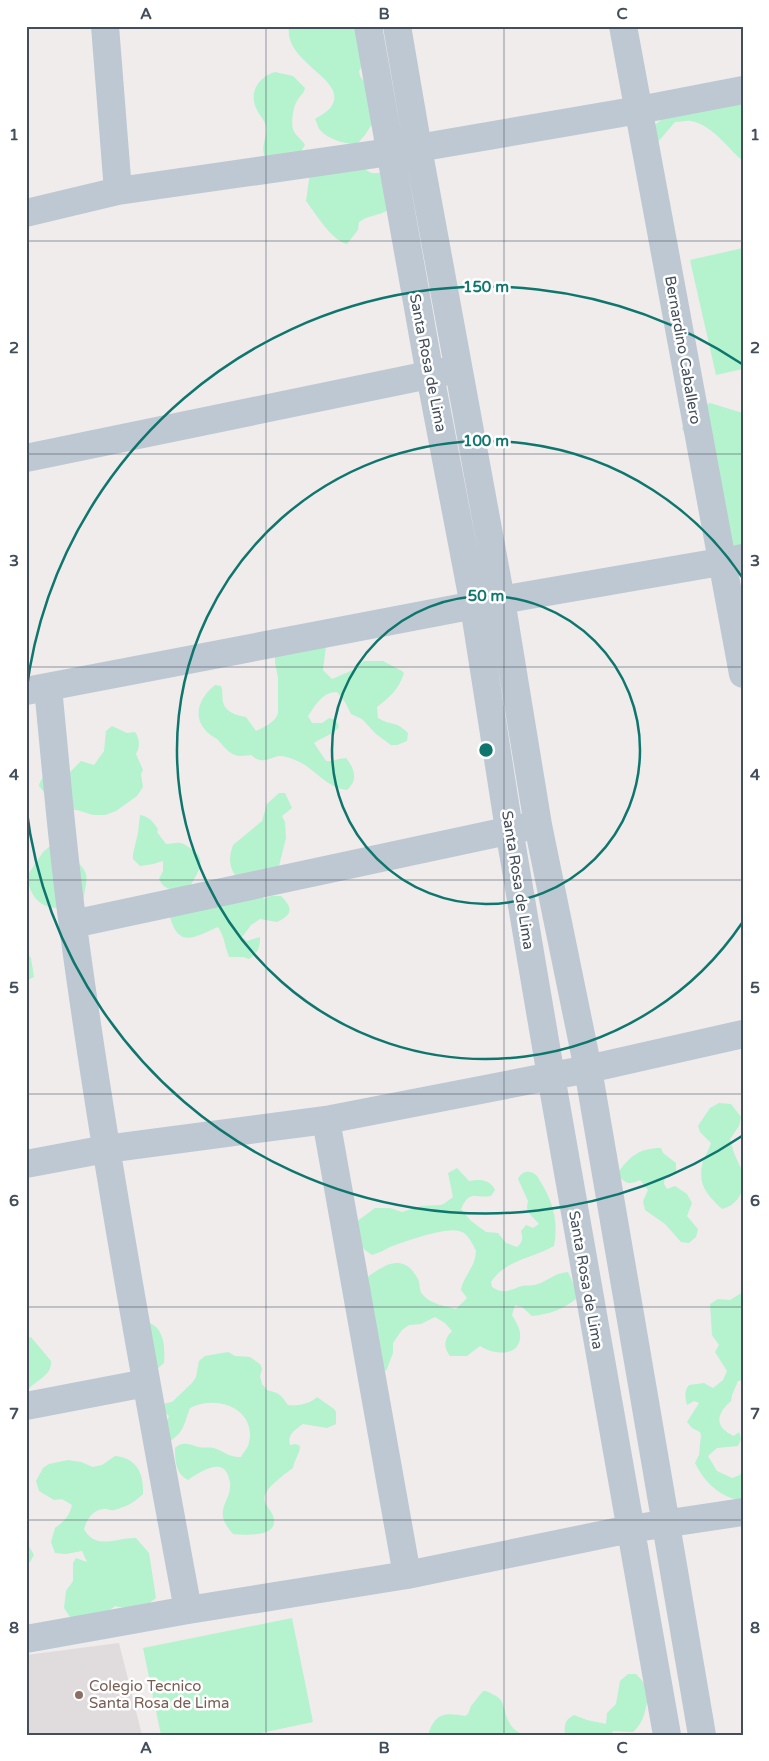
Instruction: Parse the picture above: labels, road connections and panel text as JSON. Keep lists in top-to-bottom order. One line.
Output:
{"streets":{"street":["Bernardino Caballero","Santa Rosa de Lima"]},"places":["Colegio Tecnico Santa Rosa de Lima"],"grid":{"columns":["A","B","C"],"rows":["1","2","3","4","5","6","7","8"]},"rings":["150 m","100 m","50 m"]}
